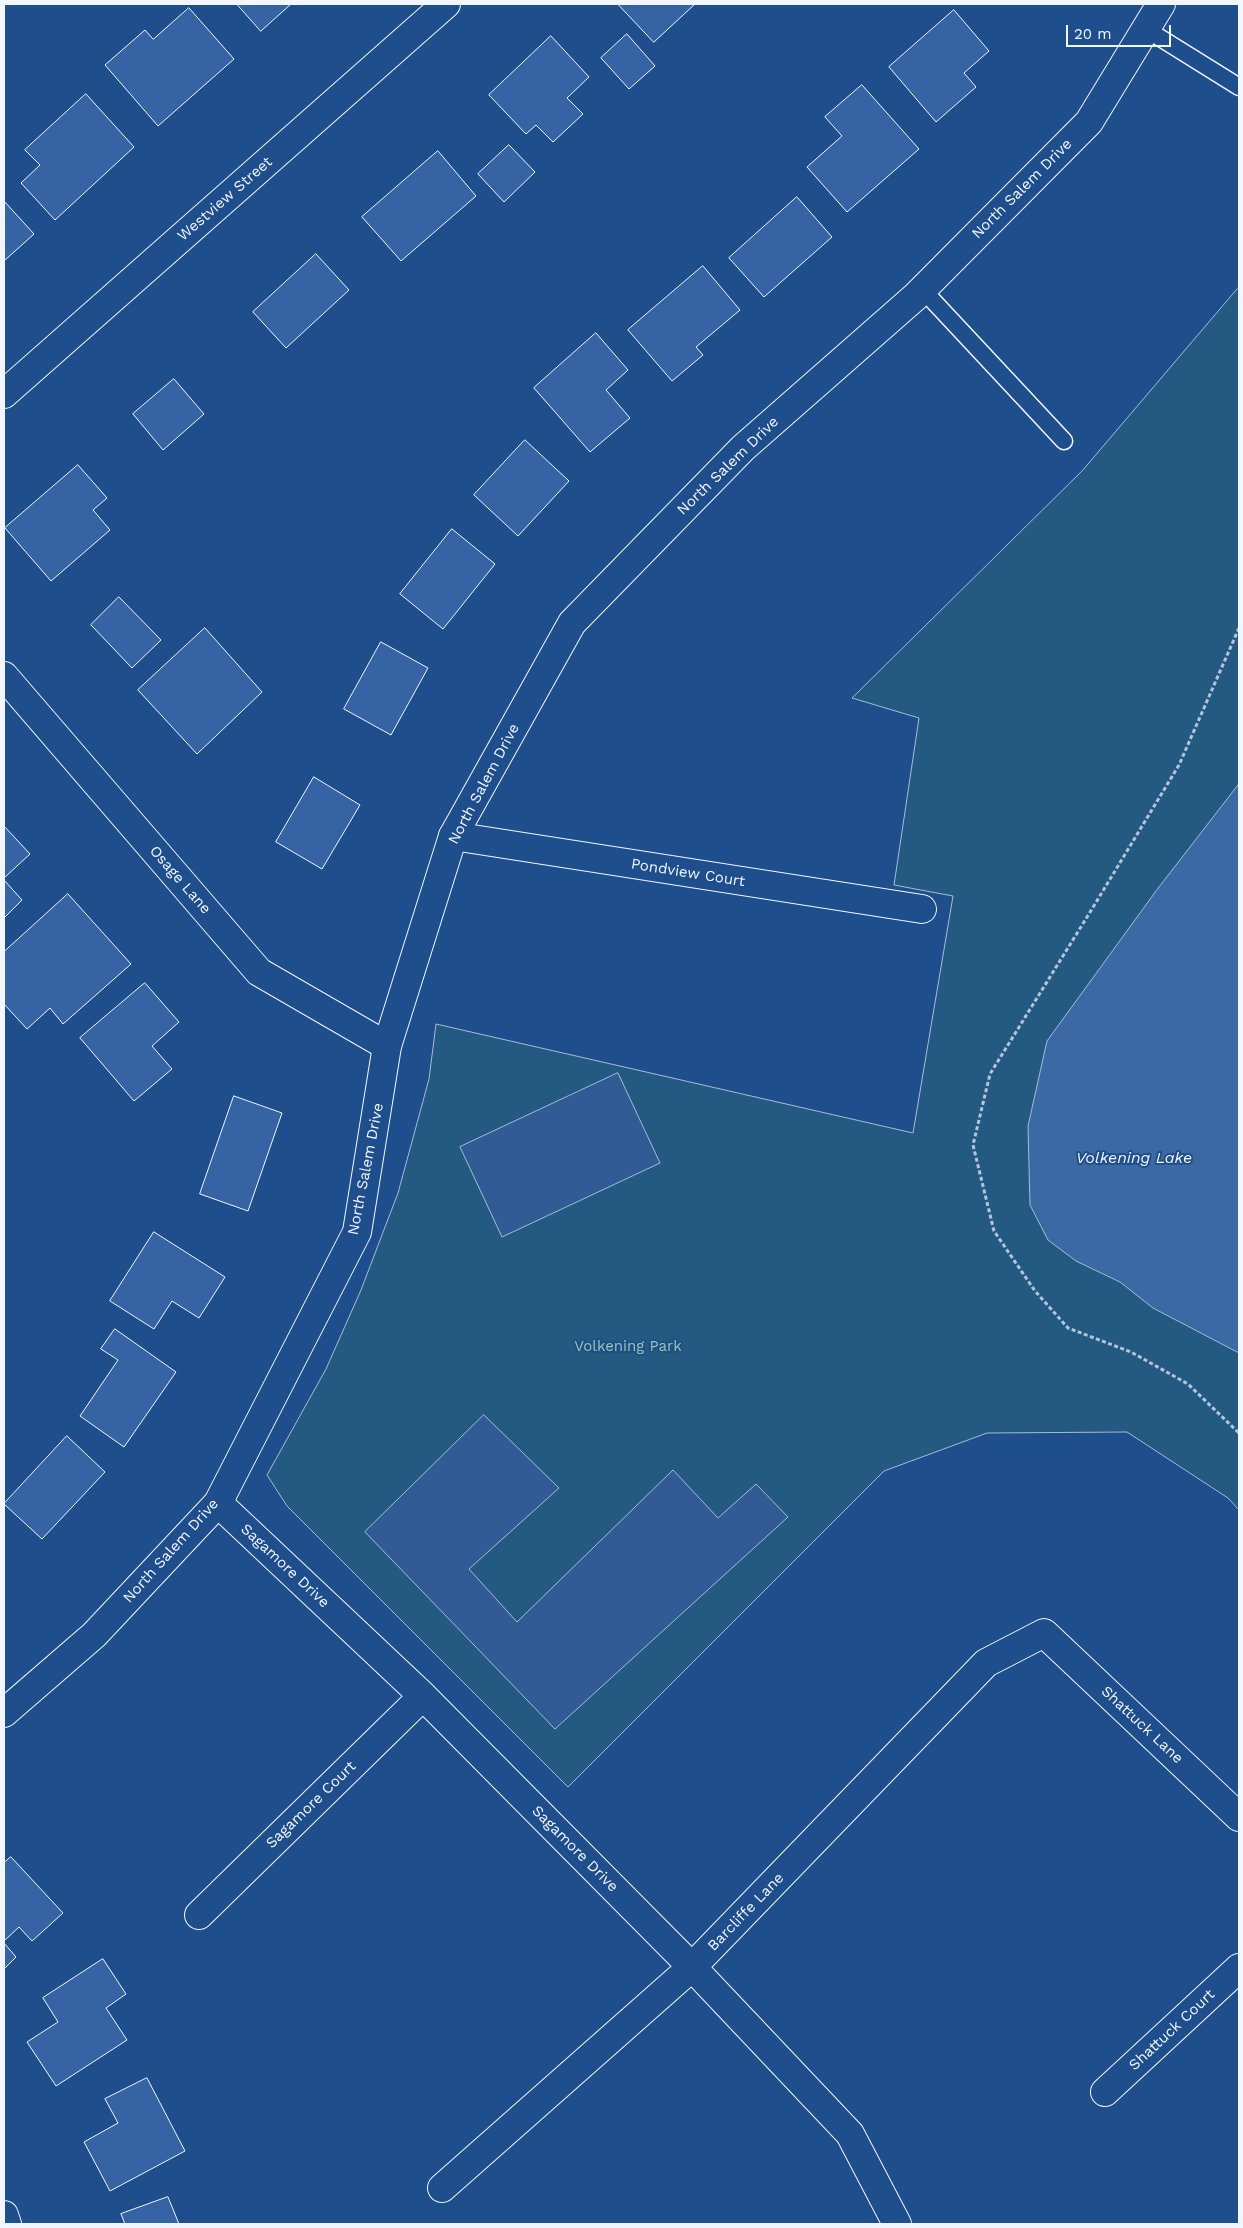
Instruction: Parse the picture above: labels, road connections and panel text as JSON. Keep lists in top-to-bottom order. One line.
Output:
{"streets":{"street":["North Salem Drive","Westview Street","Pondview Court","Osage Lane","Sagamore Drive","Shattuck Lane","Sagamore Court","Barcliffe Lane","Shattuck Court"]},"crossings":[["North Salem Drive","Pondview Court"],["North Salem Drive","Osage Lane"],["North Salem Drive","Sagamore Drive"],["Sagamore Drive","Sagamore Court"],["Sagamore Drive","Barcliffe Lane"],["Shattuck Lane","Barcliffe Lane"]],"water":["Volkening Lake"],"parks":["Volkening Park"],"scale_bar":"20 m"}
